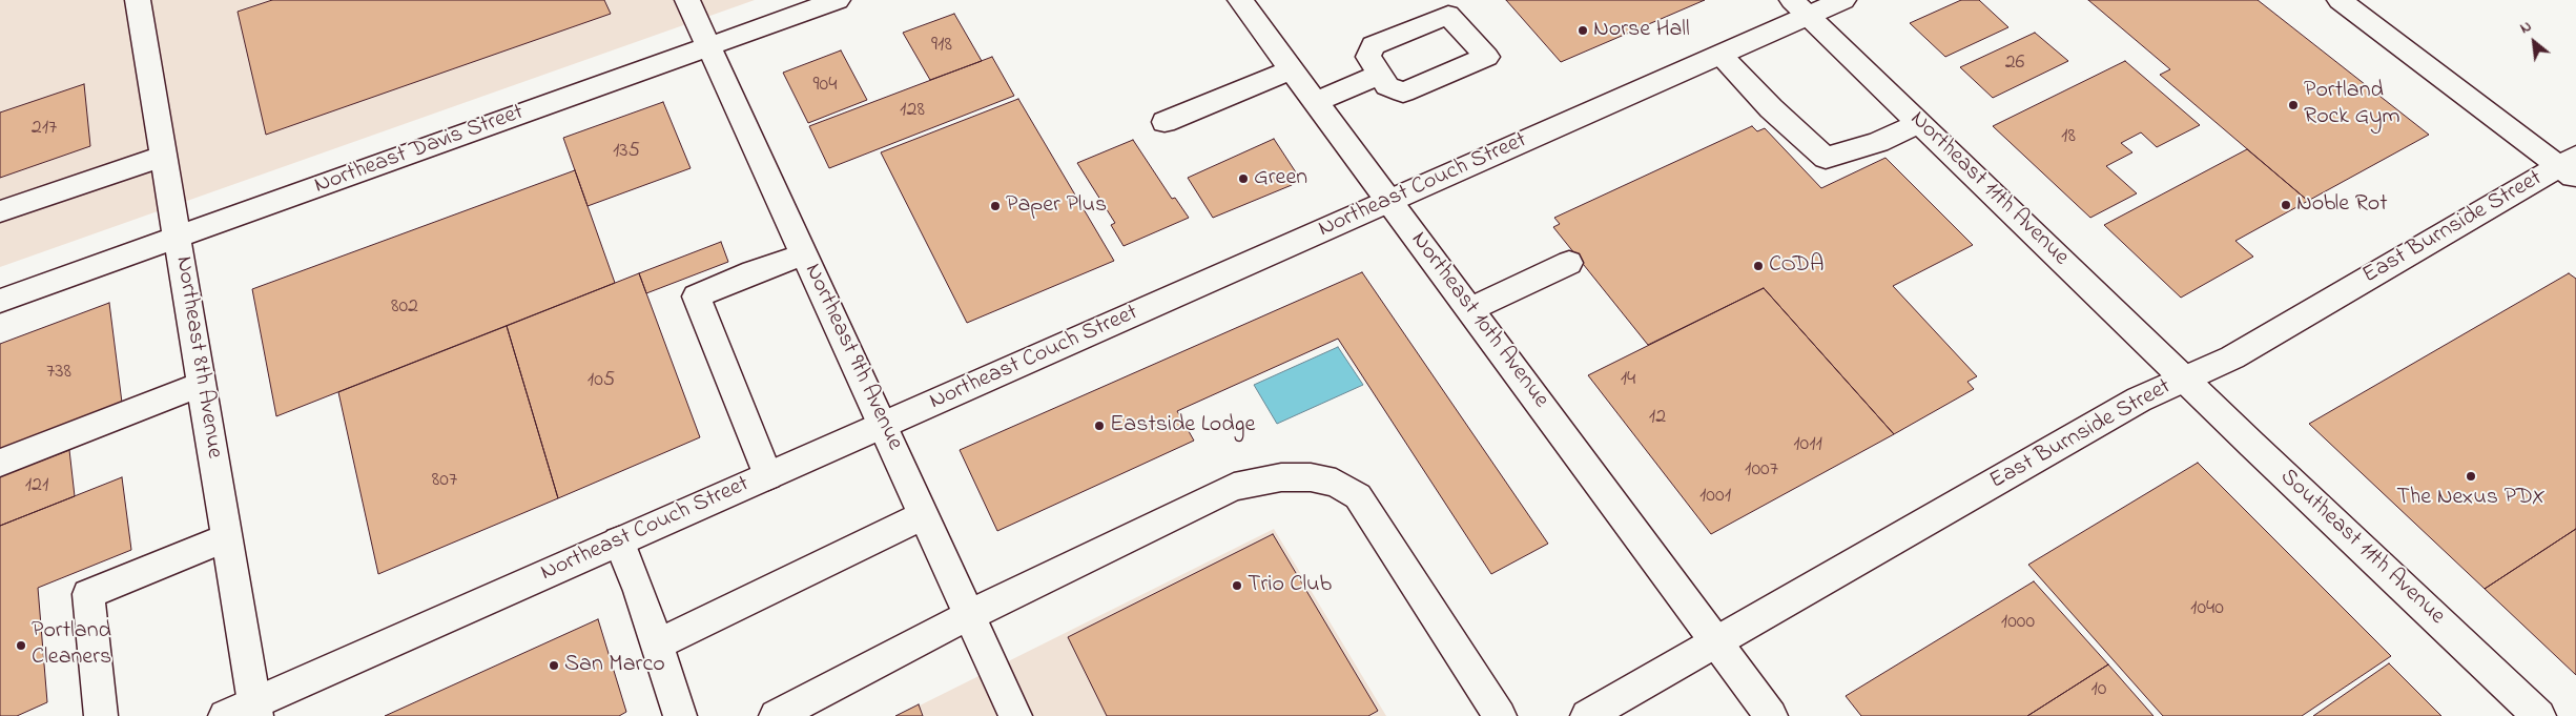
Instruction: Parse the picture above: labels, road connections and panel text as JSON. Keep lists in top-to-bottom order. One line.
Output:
{"streets":{"street":["Northeast Davis Street","Northeast Couch Street","Northeast 11th Avenue","East Burnside Street","Northeast 10th Avenue","Northeast 8th Avenue","Northeast 9th Avenue","Southeast 11th Avenue"]},"crossings":[["Northeast Davis Street","Northeast 8th Avenue"],["Northeast Davis Street","Northeast 9th Avenue"],["Northeast Couch Street","Northeast 11th Avenue"],["Northeast Couch Street","Northeast 10th Avenue"],["Northeast Couch Street","Northeast 8th Avenue"],["Northeast Couch Street","Northeast 9th Avenue"],["Northeast 11th Avenue","East Burnside Street"],["Northeast 11th Avenue","Southeast 11th Avenue"],["East Burnside Street","Northeast 10th Avenue"],["East Burnside Street","Southeast 11th Avenue"]],"places":["Norse Hall","Portland Rock Gym","Green","Noble Rot","Paper Plus","CODA","Eastside Lodge","The Nexus PDX","Trio Club","Portland Cleaners","San Marco"],"house_numbers":["918","26","904","128","217","18","135","802","738","14","105","12","1011","1007","807","121","1001","1040","1000","10"],"north":"top left"}
